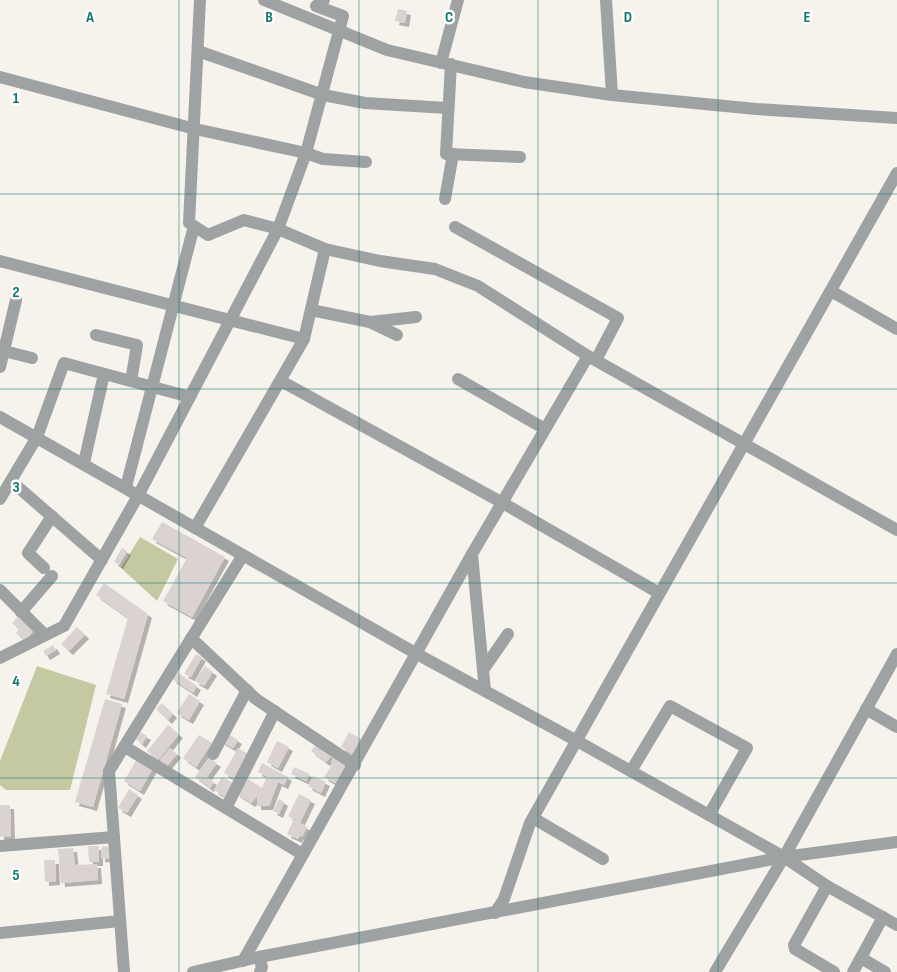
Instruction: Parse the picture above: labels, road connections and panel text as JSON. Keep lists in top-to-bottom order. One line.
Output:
{"grid":{"columns":["A","B","C","D","E"],"rows":["1","2","3","4","5"]}}
